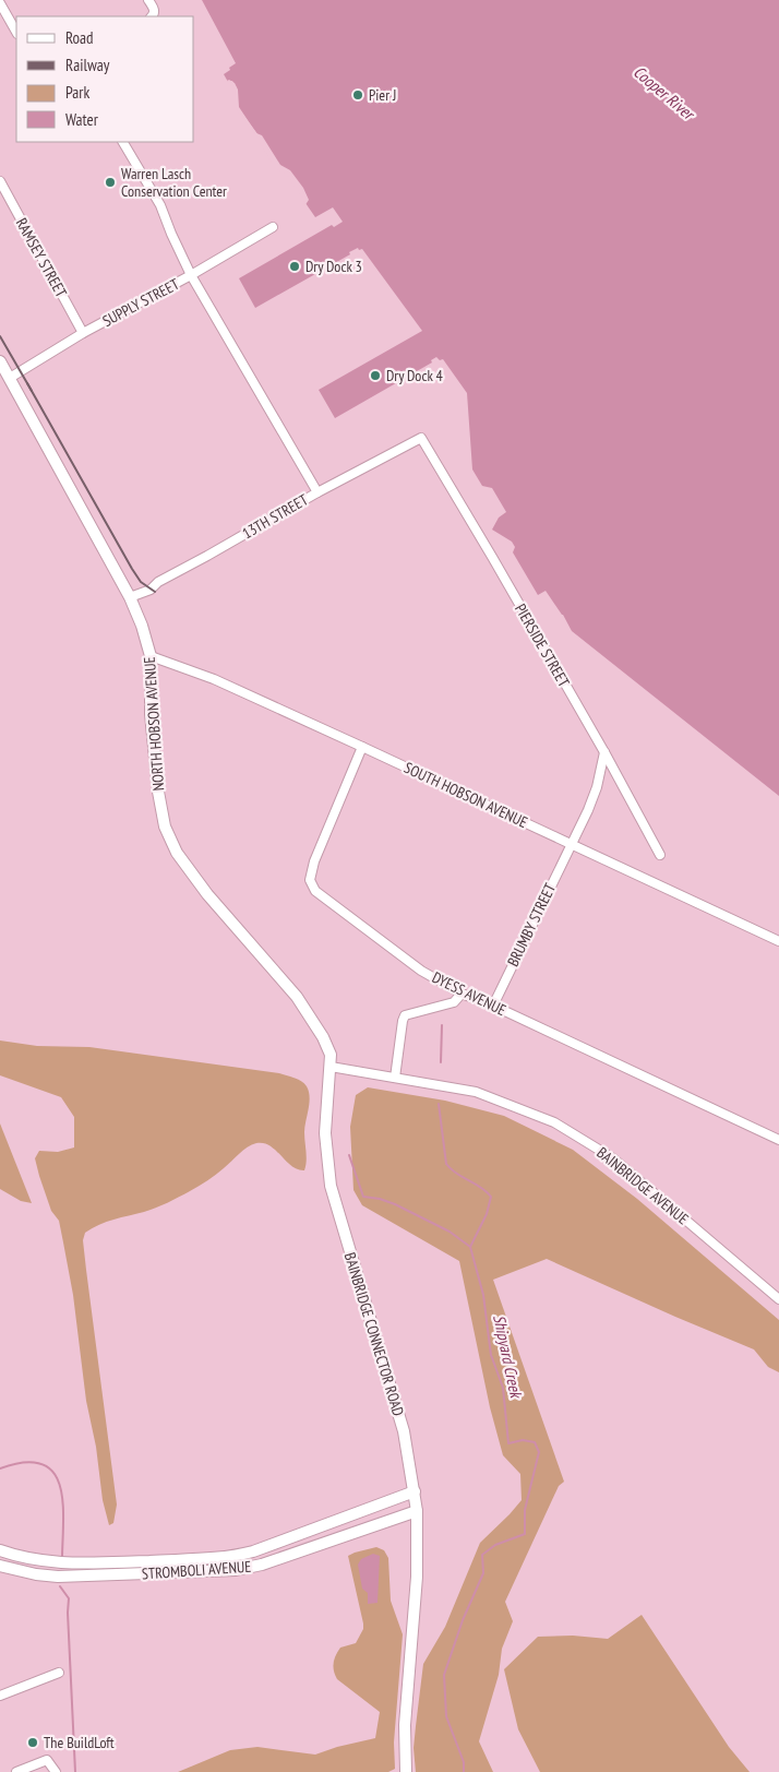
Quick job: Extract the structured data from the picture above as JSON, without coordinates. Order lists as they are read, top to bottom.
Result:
{
  "streets": {
    "street": [
      "RAMSEY STREET",
      "SUPPLY STREET",
      "13TH STREET",
      "PIERSIDE STREET",
      "NORTH HOBSON AVENUE",
      "SOUTH HOBSON AVENUE",
      "BRUMBY STREET",
      "DYESS AVENUE",
      "BAINBRIDGE AVENUE",
      "BAINBRIDGE CONNECTOR ROAD",
      "STROMBOLI AVENUE"
    ]
  },
  "crossings": [
    ["RAMSEY STREET", "SUPPLY STREET"],
    ["SUPPLY STREET", "NORTH HOBSON AVENUE"],
    ["13TH STREET", "PIERSIDE STREET"],
    ["13TH STREET", "NORTH HOBSON AVENUE"],
    ["PIERSIDE STREET", "BRUMBY STREET"],
    ["NORTH HOBSON AVENUE", "SOUTH HOBSON AVENUE"],
    ["NORTH HOBSON AVENUE", "BAINBRIDGE AVENUE"],
    ["NORTH HOBSON AVENUE", "BAINBRIDGE CONNECTOR ROAD"],
    ["SOUTH HOBSON AVENUE", "BRUMBY STREET"],
    ["SOUTH HOBSON AVENUE", "DYESS AVENUE"],
    ["BRUMBY STREET", "DYESS AVENUE"],
    ["BAINBRIDGE AVENUE", "BAINBRIDGE CONNECTOR ROAD"],
    ["BAINBRIDGE CONNECTOR ROAD", "STROMBOLI AVENUE"]
  ],
  "water": ["Cooper River", "Shipyard Creek"],
  "places": [
    "Pier J",
    "Warren Lasch Conservation Center",
    "Dry Dock 3",
    "Dry Dock 4",
    "The BuildLoft"
  ],
  "legend": [
    "Road",
    "Railway",
    "Park",
    "Water"
  ]
}
